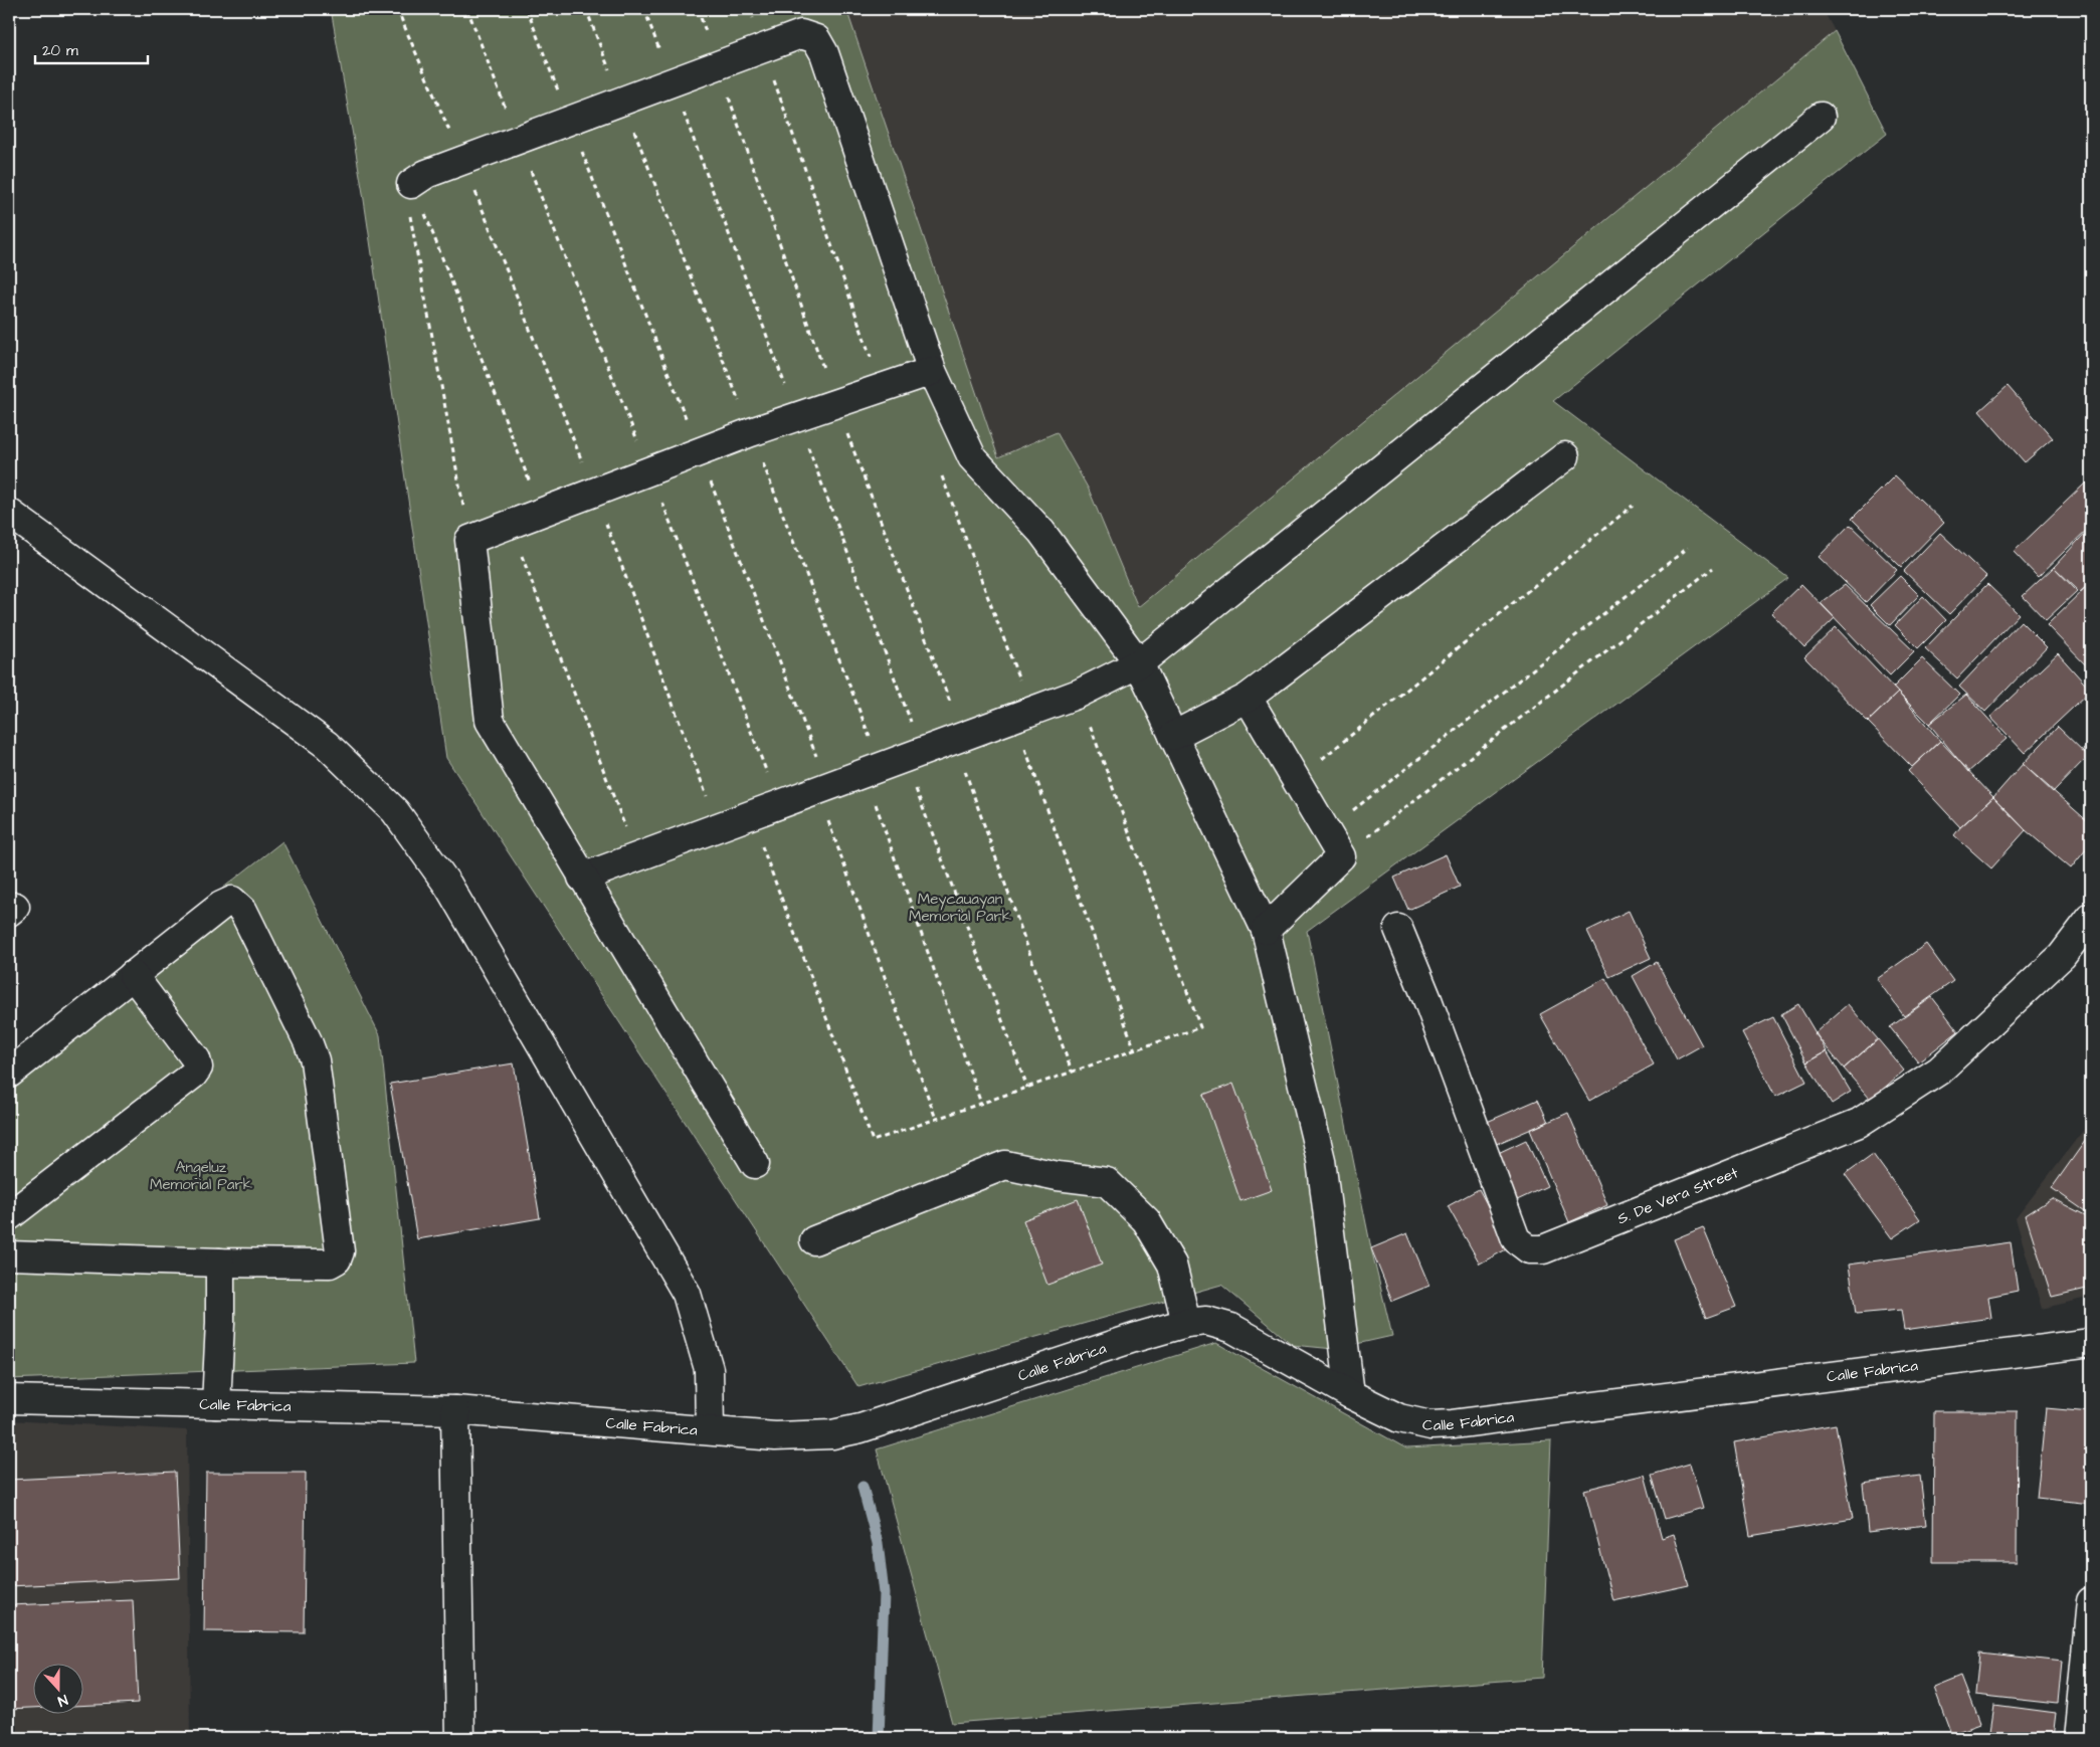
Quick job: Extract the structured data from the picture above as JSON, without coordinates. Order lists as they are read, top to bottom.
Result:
{
  "streets": {
    "street": ["S. De Vera Street", "Calle Fabrica"]
  },
  "parks": ["Meycauayan Memorial Park", "Angeluz Memorial Park"],
  "scale_bar": "20 m",
  "north": "bottom"
}
